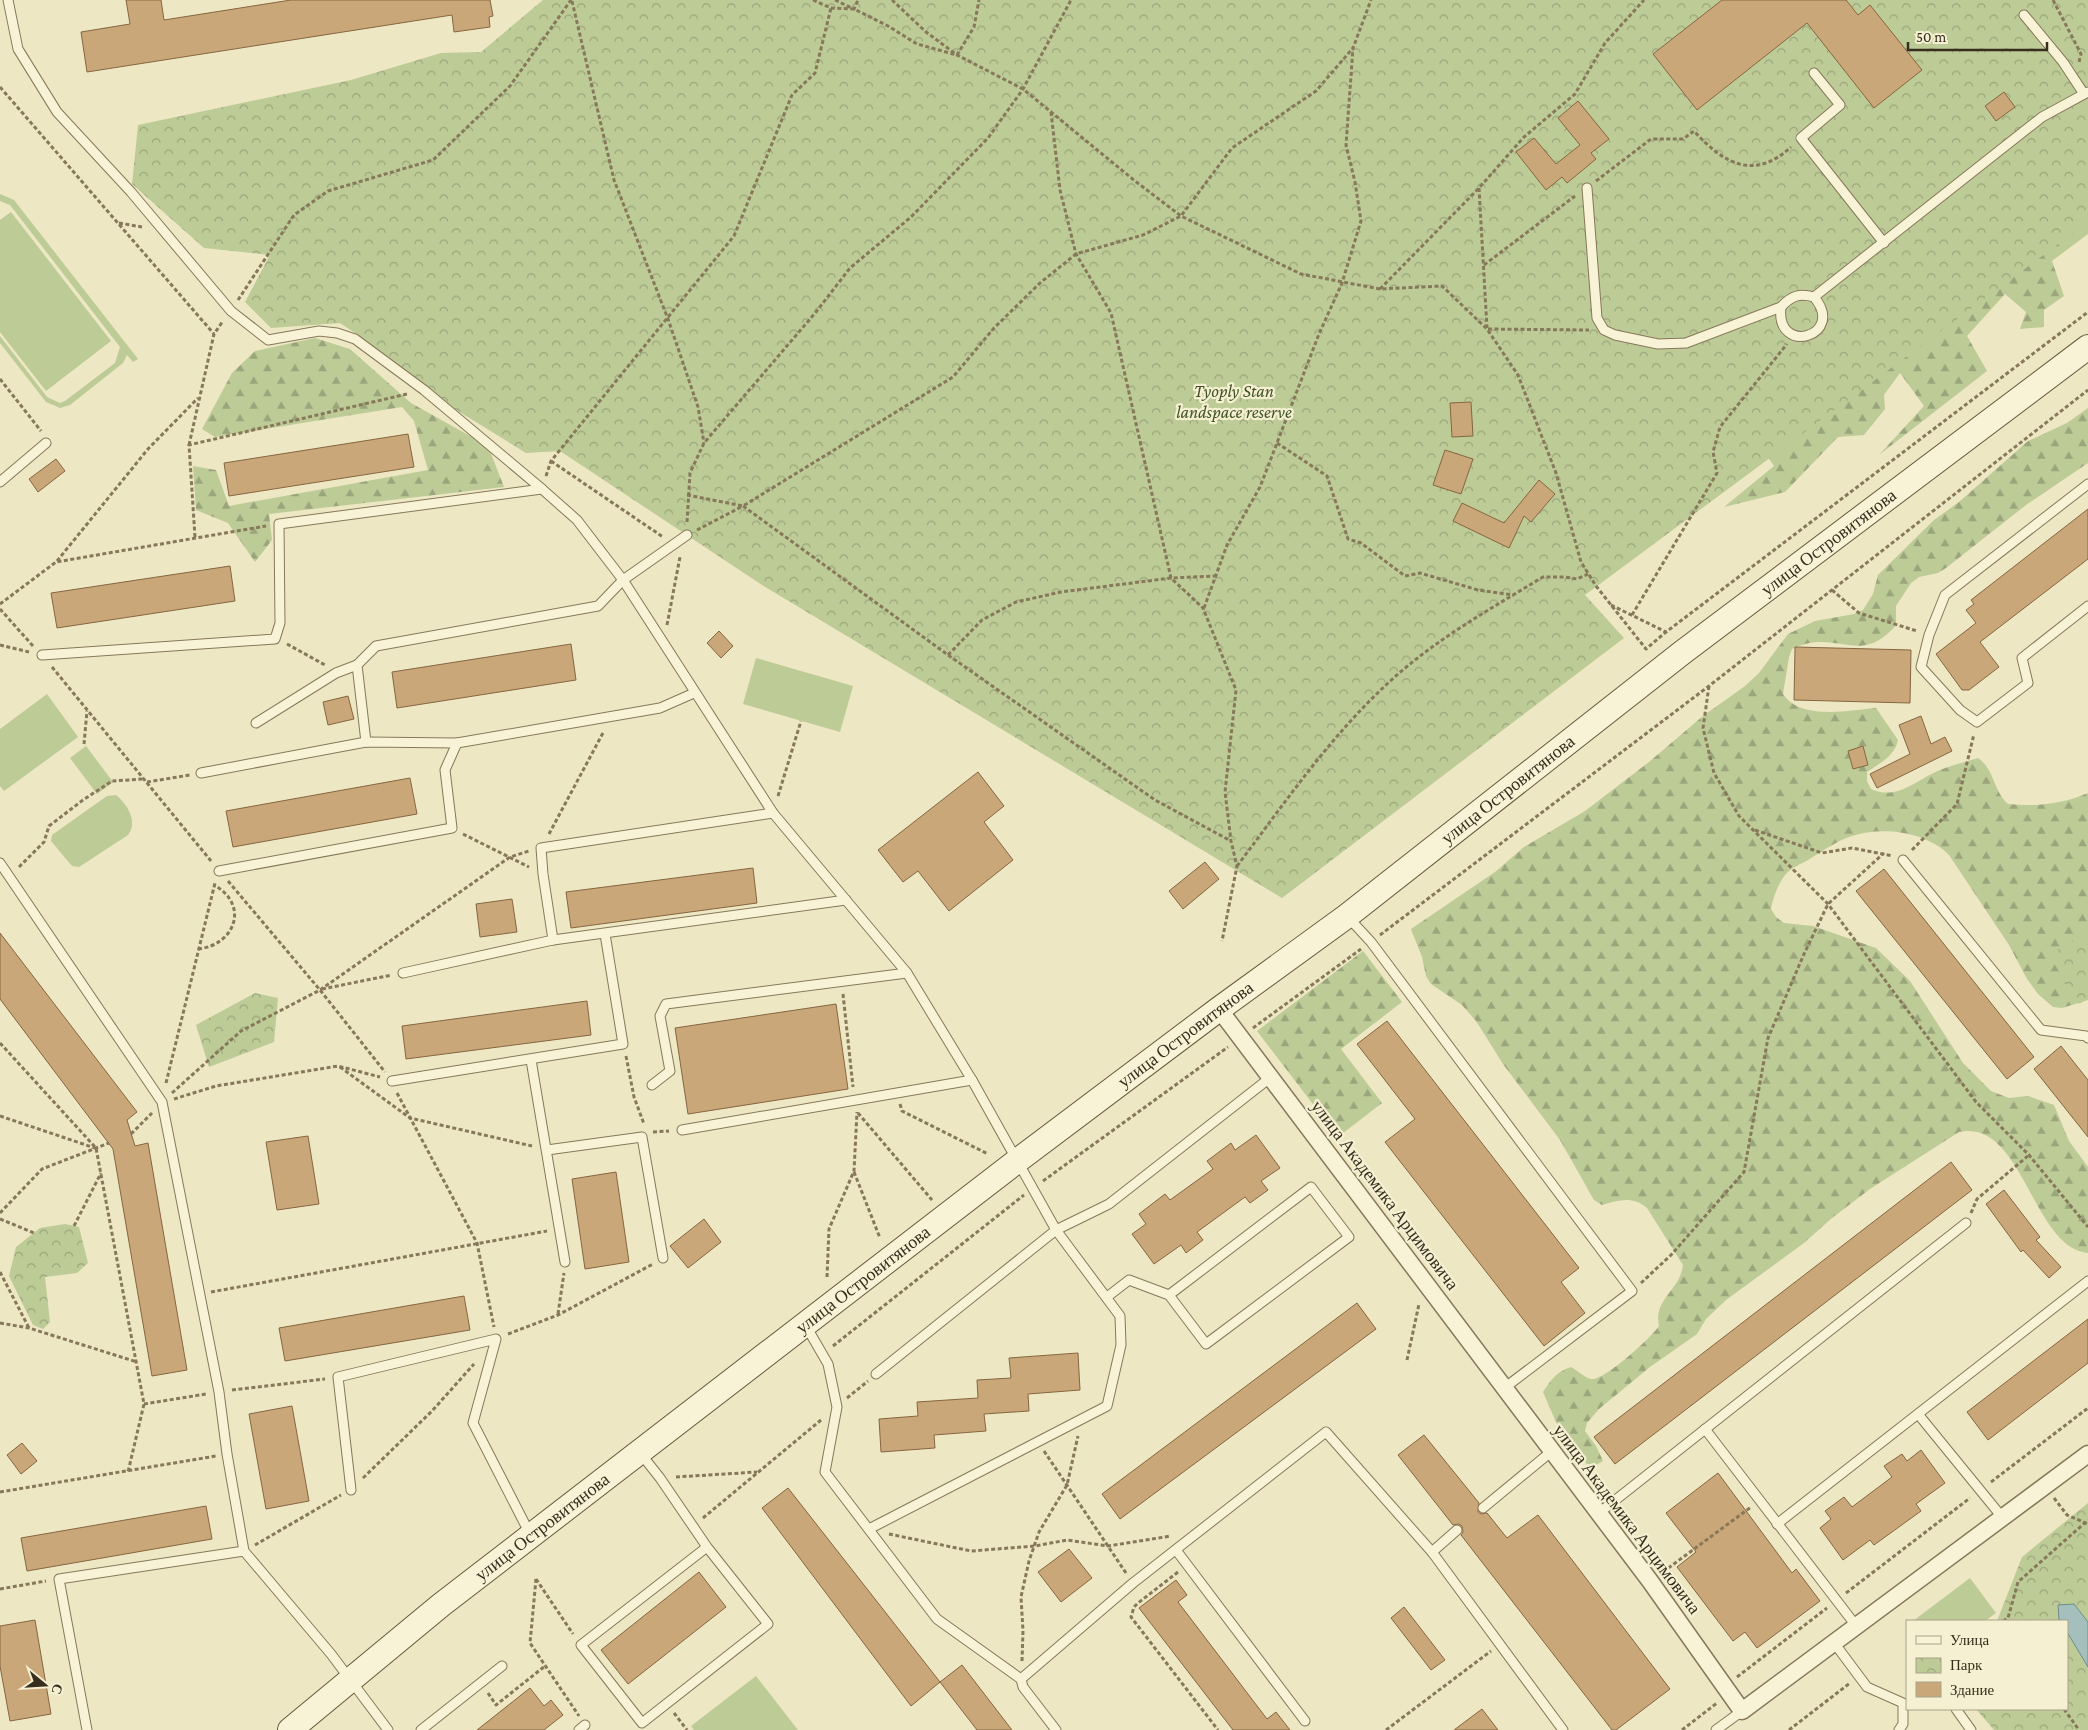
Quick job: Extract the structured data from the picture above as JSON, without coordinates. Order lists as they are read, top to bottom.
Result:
{
  "streets": {
    "main road": ["улица Островитянова"],
    "street": ["улица Академика Арцимовича"]
  },
  "crossings": [
    ["улица Островитянова", "улица Академика Арцимовича"]
  ],
  "parks": ["Tyoply Stan landspace reserve"],
  "legend": ["Улица", "Парк", "Здание"],
  "scale_bar": "50 m",
  "north": "right"
}
